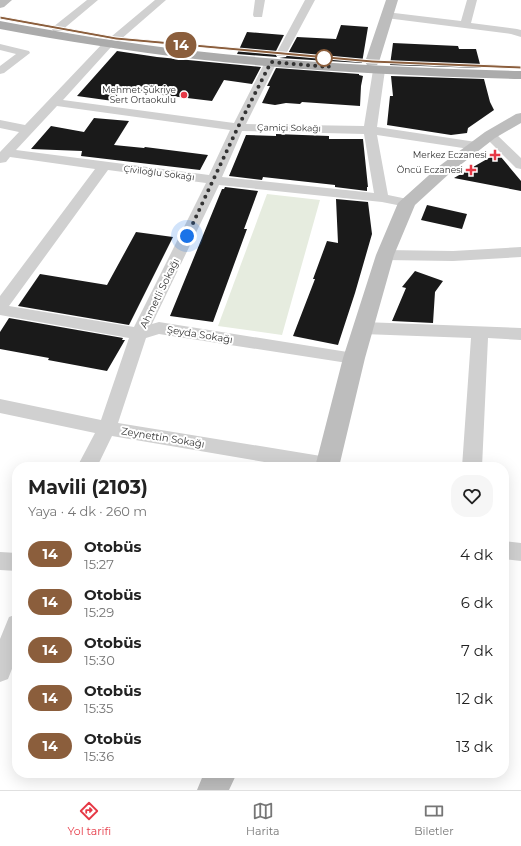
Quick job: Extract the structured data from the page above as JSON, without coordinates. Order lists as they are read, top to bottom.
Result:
{
  "streets": {
    "street": [
      "Çamiçi Sokağı",
      "Çiviloğlu Sokağı",
      "Ahmetli Sokağı",
      "Şeyda Sokağı",
      "Zeynettin Sokağı"
    ]
  },
  "crossings": [
    ["Çamiçi Sokağı", "Ahmetli Sokağı"],
    ["Çiviloğlu Sokağı", "Ahmetli Sokağı"],
    ["Ahmetli Sokağı", "Şeyda Sokağı"],
    ["Ahmetli Sokağı", "Zeynettin Sokağı"]
  ],
  "places": {
    "other": ["Mehmet Şükriye Sert Ortaokulu"],
    "health": ["Merkez Eczanesi", "Öncü Eczanesi"]
  },
  "lines": ["bus line 14"],
  "page": {
    "on_map": "14",
    "heading": ["Mavili (2103)", "Yaya · 4 dk · 260 m"],
    "list": [
      {
        "mark": "14",
        "name": "Otobüs",
        "note": "15:27",
        "value": "4 dk"
      },
      {
        "mark": "14",
        "name": "Otobüs",
        "note": "15:29",
        "value": "6 dk"
      },
      {
        "mark": "14",
        "name": "Otobüs",
        "note": "15:30",
        "value": "7 dk"
      },
      {
        "mark": "14",
        "name": "Otobüs",
        "note": "15:35",
        "value": "12 dk"
      },
      {
        "mark": "14",
        "name": "Otobüs",
        "note": "15:36",
        "value": "13 dk"
      }
    ],
    "tabs": ["Yol tarifi", "Harita", "Biletler"]
  }
}
